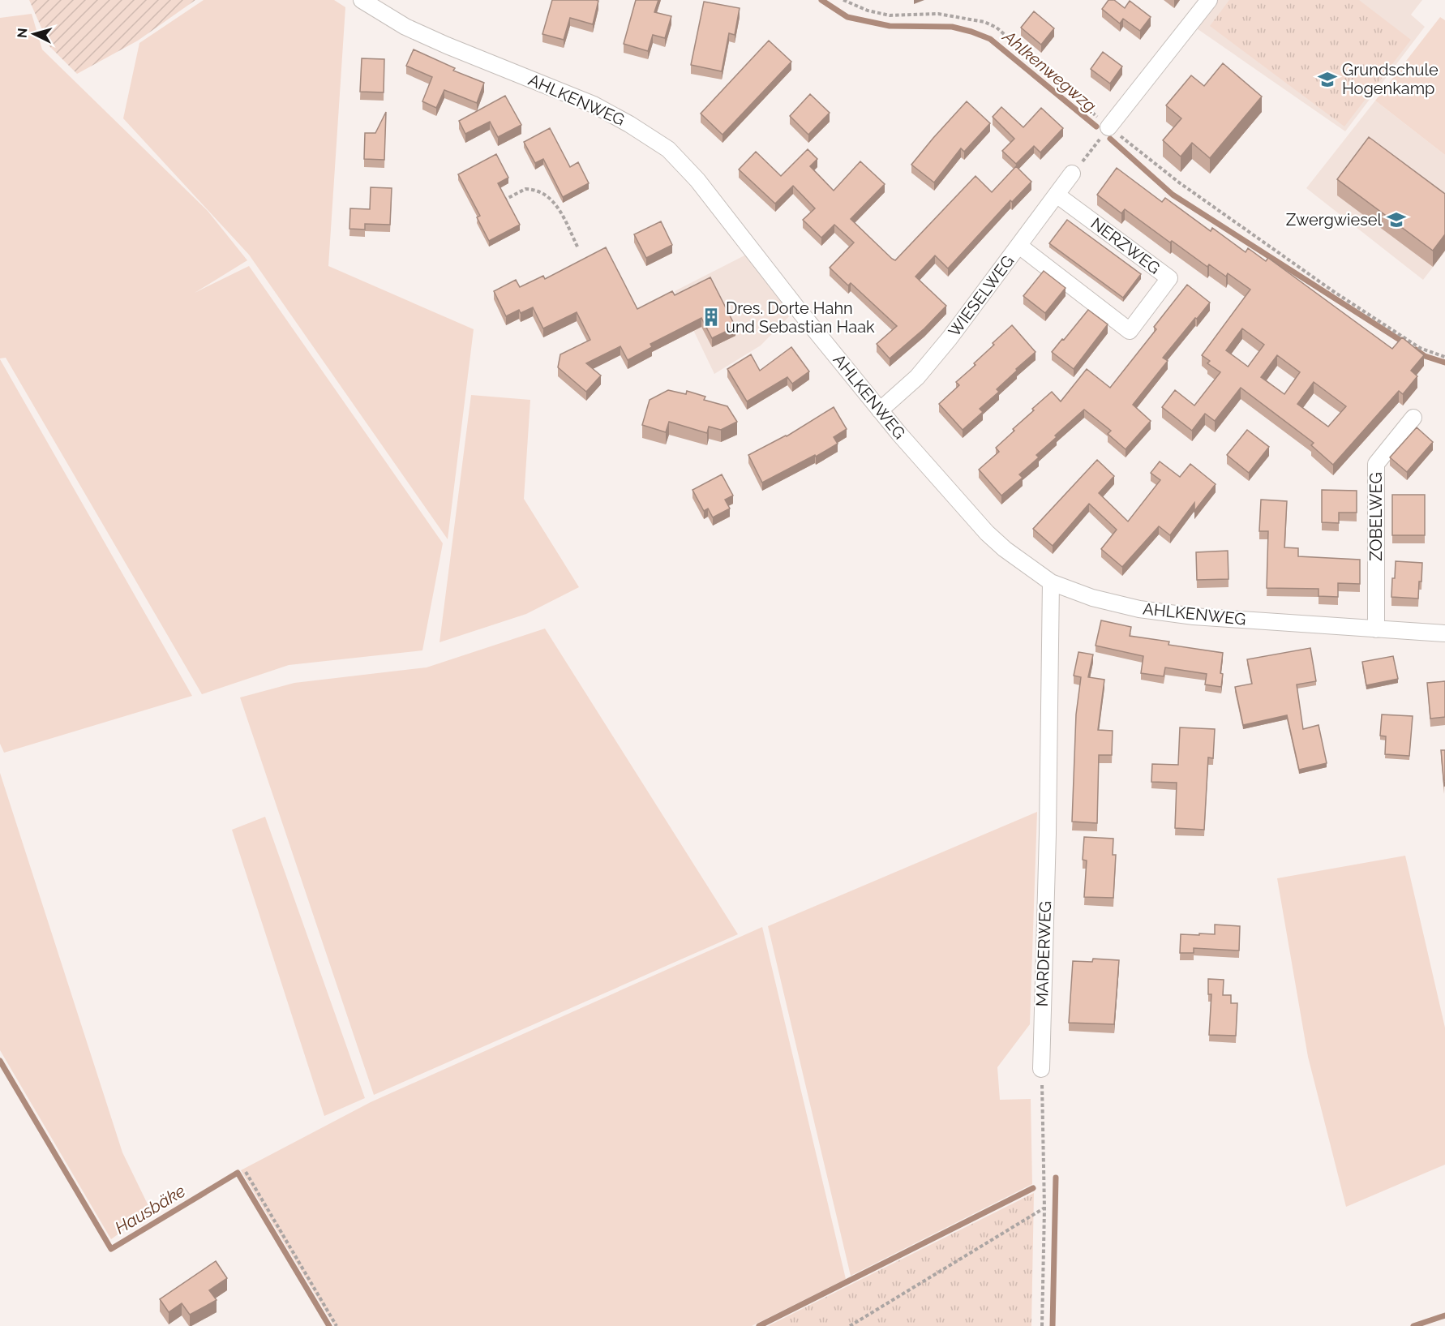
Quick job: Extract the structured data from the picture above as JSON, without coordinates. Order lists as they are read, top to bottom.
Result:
{
  "streets": {
    "street": [
      "AHLKENWEG",
      "NERZWEG",
      "WIESELWEG",
      "ZOBELWEG",
      "MARDERWEG"
    ]
  },
  "crossings": [
    ["AHLKENWEG", "WIESELWEG"],
    ["AHLKENWEG", "ZOBELWEG"],
    ["AHLKENWEG", "MARDERWEG"],
    ["NERZWEG", "WIESELWEG"]
  ],
  "water": ["Ahlkenwegwzg.", "Hausbäke"],
  "places": {
    "school or university": ["Grundschule Hogenkamp", "Zwergwiesel"],
    "building": ["Dres. Dorte Hahn und Sebastian Haak"]
  },
  "north": "left"
}
